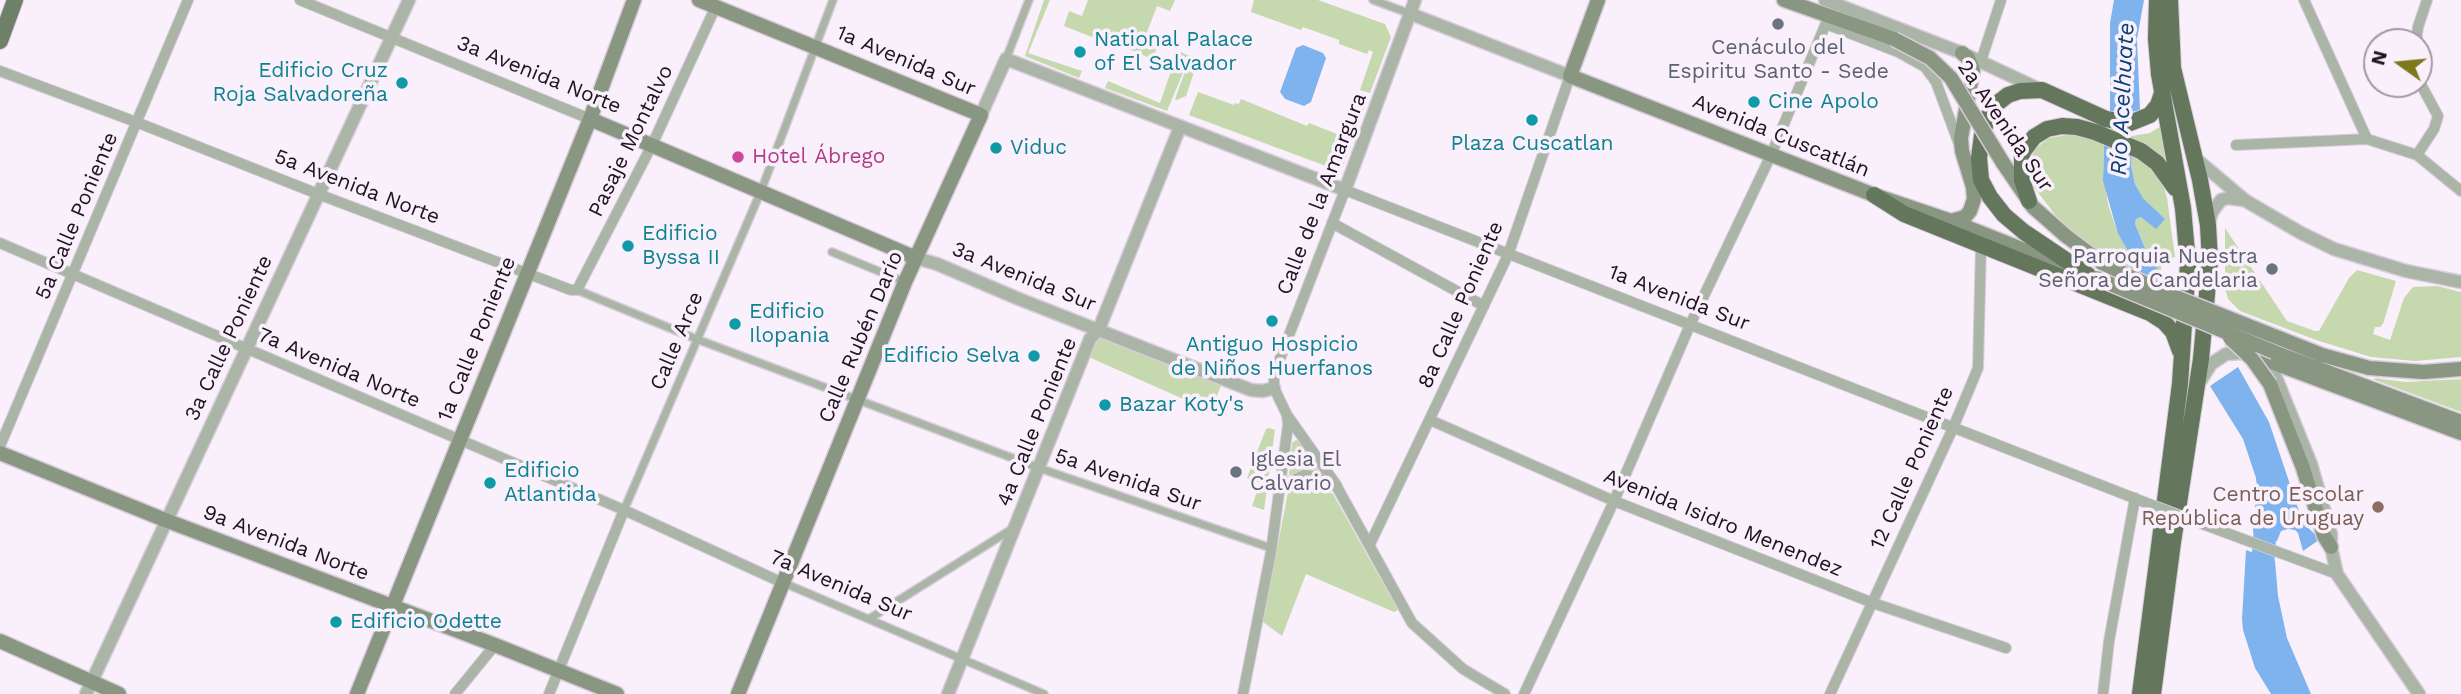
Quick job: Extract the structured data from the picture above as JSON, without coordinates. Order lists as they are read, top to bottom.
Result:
{
  "streets": {
    "main road": [
      "1a Avenida Sur",
      "3a Avenida Norte",
      "2a Avenida Sur",
      "Avenida Cuscatlán",
      "3a Avenida Sur",
      "Calle Rubén Darío",
      "1a Calle Poniente",
      "9a Avenida Norte"
    ],
    "street": [
      "Pasaje Montalvo",
      "5a Avenida Norte",
      "Calle de la Amargura",
      "5a Calle Poniente",
      "8a Calle Poniente",
      "3a Calle Poniente",
      "Calle Arce",
      "7a Avenida Norte",
      "4a Calle Poniente",
      "12 Calle Poniente",
      "5a Avenida Sur",
      "Avenida Isidro Menendez",
      "7a Avenida Sur"
    ]
  },
  "crossings": [
    ["1a Avenida Sur", "Pasaje Montalvo"],
    ["1a Avenida Sur", "Calle de la Amargura"],
    ["1a Avenida Sur", "8a Calle Poniente"],
    ["1a Avenida Sur", "Calle Rubén Darío"],
    ["1a Avenida Sur", "Calle Arce"],
    ["1a Avenida Sur", "4a Calle Poniente"],
    ["1a Avenida Sur", "12 Calle Poniente"],
    ["3a Avenida Norte", "Pasaje Montalvo"],
    ["3a Avenida Norte", "3a Avenida Sur"],
    ["3a Avenida Norte", "3a Calle Poniente"],
    ["3a Avenida Norte", "1a Calle Poniente"],
    ["3a Avenida Norte", "Calle Arce"],
    ["2a Avenida Sur", "Avenida Cuscatlán"],
    ["Avenida Cuscatlán", "Calle de la Amargura"],
    ["Avenida Cuscatlán", "8a Calle Poniente"],
    ["Pasaje Montalvo", "5a Avenida Norte"],
    ["5a Avenida Norte", "5a Calle Poniente"],
    ["5a Avenida Norte", "3a Calle Poniente"],
    ["5a Avenida Norte", "1a Calle Poniente"],
    ["5a Avenida Norte", "Calle Arce"],
    ["5a Avenida Norte", "5a Avenida Sur"],
    ["Calle de la Amargura", "3a Avenida Sur"],
    ["5a Calle Poniente", "7a Avenida Norte"],
    ["3a Avenida Sur", "Calle Rubén Darío"],
    ["3a Avenida Sur", "Calle Arce"],
    ["3a Avenida Sur", "4a Calle Poniente"],
    ["8a Calle Poniente", "Avenida Isidro Menendez"],
    ["Calle Rubén Darío", "5a Avenida Sur"],
    ["Calle Rubén Darío", "7a Avenida Sur"],
    ["3a Calle Poniente", "7a Avenida Norte"],
    ["3a Calle Poniente", "9a Avenida Norte"],
    ["1a Calle Poniente", "7a Avenida Norte"],
    ["1a Calle Poniente", "9a Avenida Norte"],
    ["Calle Arce", "7a Avenida Norte"],
    ["Calle Arce", "5a Avenida Sur"],
    ["Calle Arce", "9a Avenida Norte"],
    ["Calle Arce", "7a Avenida Sur"],
    ["7a Avenida Norte", "7a Avenida Sur"],
    ["4a Calle Poniente", "5a Avenida Sur"],
    ["4a Calle Poniente", "7a Avenida Sur"],
    ["12 Calle Poniente", "Avenida Isidro Menendez"]
  ],
  "water": ["Río Acelhuate"],
  "places": [
    "Cenáculo del Espiritu Santo - Sede",
    "National Palace of El Salvador",
    "Edificio Cruz Roja Salvadoreña",
    "Cine Apolo",
    "Plaza Cuscatlan",
    "Viduc",
    "Hotel Ábrego",
    "Edificio Byssa II",
    "Parroquia Nuestra Señora de Candelaria",
    "Antiguo Hospicio de Niños Huerfanos",
    "Edificio Ilopania",
    "Edificio Selva",
    "Bazar Koty's",
    "Iglesia El Calvario",
    "Edificio Atlantida",
    "Centro Escolar República de Uruguay",
    "Edificio Odette"
  ],
  "north": "left"
}
